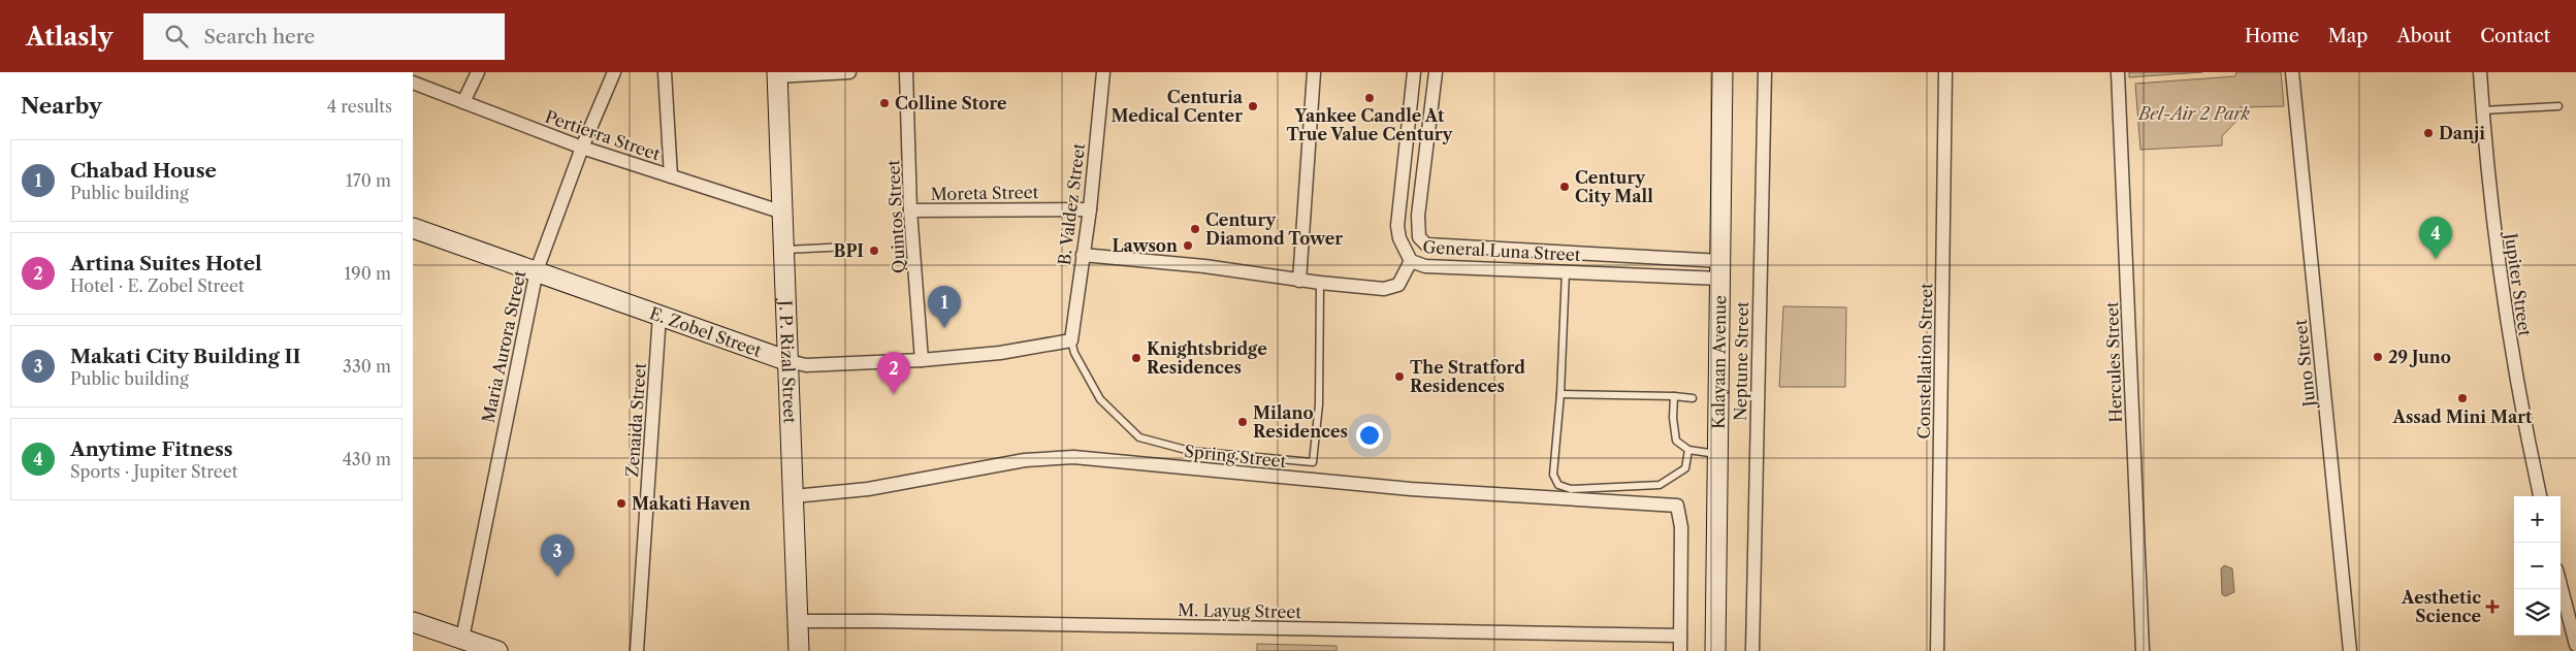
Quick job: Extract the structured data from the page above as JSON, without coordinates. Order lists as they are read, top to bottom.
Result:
{
  "streets": {
    "main road": ["E. Zobel Street", "J. P. Rizal Street", "Kalayaan Avenue"],
    "street": [
      "Pertierra Street",
      "Moreta Street",
      "B. Valdez Street",
      "Quintos Street",
      "General Luna Street",
      "Jupiter Street",
      "Maria Aurora Street",
      "Neptune Street",
      "Constellation Street",
      "Hercules Street",
      "Juno Street",
      "Zenaida Street",
      "Spring Street",
      "M. Layug Street"
    ]
  },
  "crossings": [
    ["Pertierra Street", "Maria Aurora Street"],
    ["Pertierra Street", "J. P. Rizal Street"],
    ["Moreta Street", "B. Valdez Street"],
    ["Moreta Street", "Quintos Street"],
    ["B. Valdez Street", "E. Zobel Street"],
    ["Quintos Street", "E. Zobel Street"],
    ["General Luna Street", "Kalayaan Avenue"],
    ["E. Zobel Street", "Maria Aurora Street"],
    ["E. Zobel Street", "J. P. Rizal Street"],
    ["E. Zobel Street", "Zenaida Street"],
    ["J. P. Rizal Street", "Spring Street"],
    ["J. P. Rizal Street", "M. Layug Street"],
    ["Spring Street", "M. Layug Street"]
  ],
  "parks": ["Bel-Air 2 Park"],
  "places": {
    "other": [
      "Yankee Candle At True Value Century",
      "Colline Store",
      "Centuria Medical Center",
      "Danji",
      "Century City Mall",
      "Century Diamond Tower",
      "Lawson",
      "BPI",
      "29 Juno",
      "Knightsbridge Residences",
      "The Stratford Residences",
      "Assad Mini Mart",
      "Milano Residences",
      "Makati Haven"
    ],
    "health": ["Aesthetic Science"]
  },
  "page": {
    "header": "Atlasly",
    "search": "Search here",
    "nav": [
      "Home",
      "Map",
      "About",
      "Contact"
    ],
    "heading": ["Nearby", "4 results"],
    "list": [
      {
        "mark": "1",
        "name": "Chabad House",
        "note": "Public building",
        "value": "170 m"
      },
      {
        "mark": "2",
        "name": "Artina Suites Hotel",
        "note": "Hotel · E. Zobel Street",
        "value": "190 m"
      },
      {
        "mark": "3",
        "name": "Makati City Building II",
        "note": "Public building",
        "value": "330 m"
      },
      {
        "mark": "4",
        "name": "Anytime Fitness",
        "note": "Sports · Jupiter Street",
        "value": "430 m"
      }
    ],
    "pins": [
      "4",
      "1",
      "2",
      "3"
    ],
    "map_buttons": ["+", "−"]
  }
}
